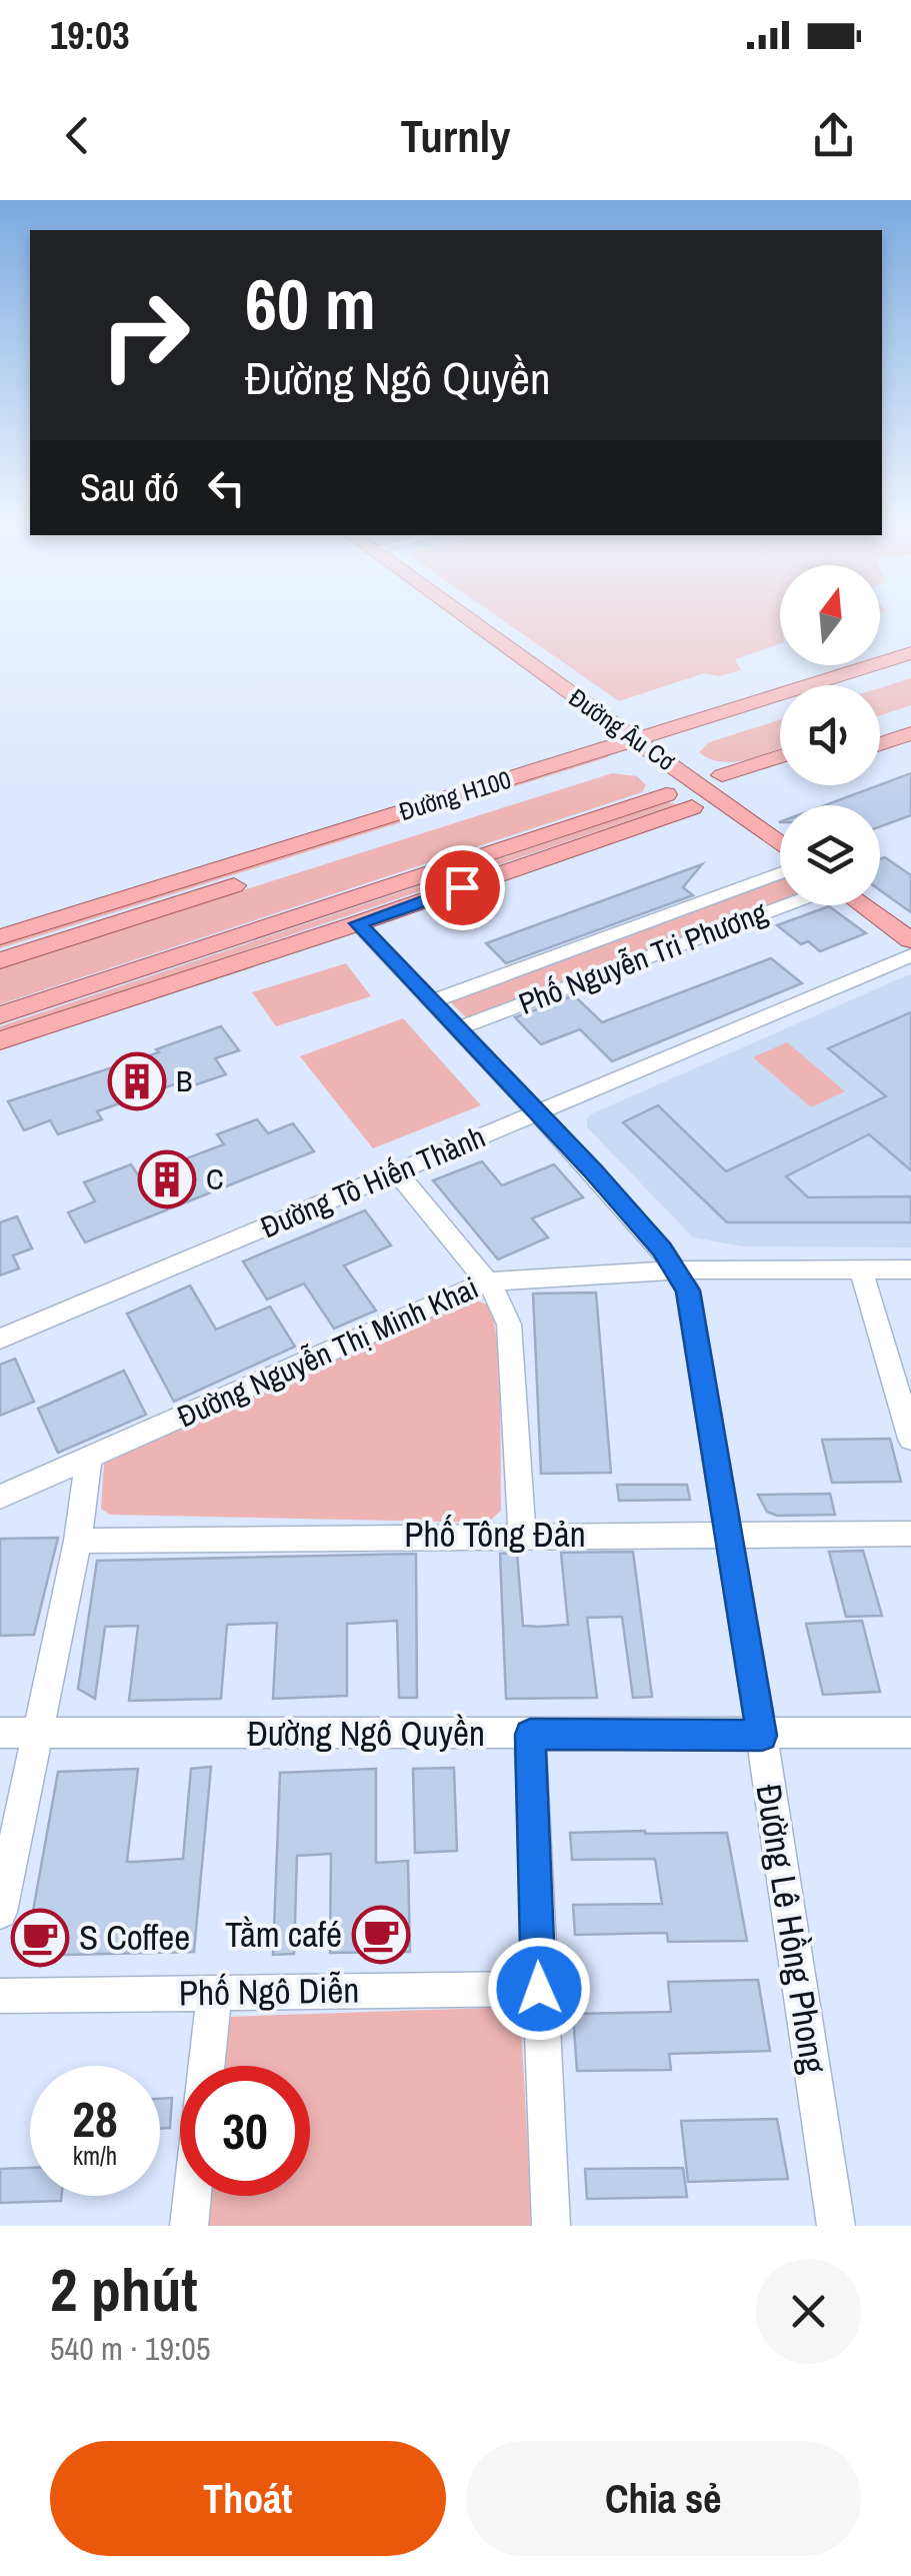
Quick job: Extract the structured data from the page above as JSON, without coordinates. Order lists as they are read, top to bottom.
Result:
{
  "streets": {
    "main road": ["Đường Âu Cơ", "Đường H100"],
    "street": [
      "Phố Nguyễn Tri Phương",
      "Đường Tô Hiến Thành",
      "Đường Nguyễn Thị Minh Khai",
      "Phố Tông Đản",
      "Đường Ngô Quyền",
      "Đường Lê Hồng Phong",
      "Phố Ngô Diễn"
    ]
  },
  "crossings": [
    ["Đường Âu Cơ", "Đường H100"],
    ["Phố Nguyễn Tri Phương", "Đường Lê Hồng Phong"],
    ["Đường Tô Hiến Thành", "Đường Lê Hồng Phong"],
    ["Đường Nguyễn Thị Minh Khai", "Đường Lê Hồng Phong"],
    ["Phố Tông Đản", "Đường Lê Hồng Phong"],
    ["Đường Ngô Quyền", "Đường Lê Hồng Phong"]
  ],
  "places": {
    "building": ["B", "C"],
    "cafe": ["Tằm café", "S Coffee"]
  },
  "north": "top",
  "page": {
    "status": "19:03",
    "header": "Turnly",
    "turn": ["60 m", "Đường Ngô Quyền"],
    "then": "Sau đó",
    "speed": "28 km/h",
    "limit": "30",
    "heading": ["2 phút", "540 m · 19:05"],
    "buttons": ["Thoát", "Chia sẻ"]
  }
}
